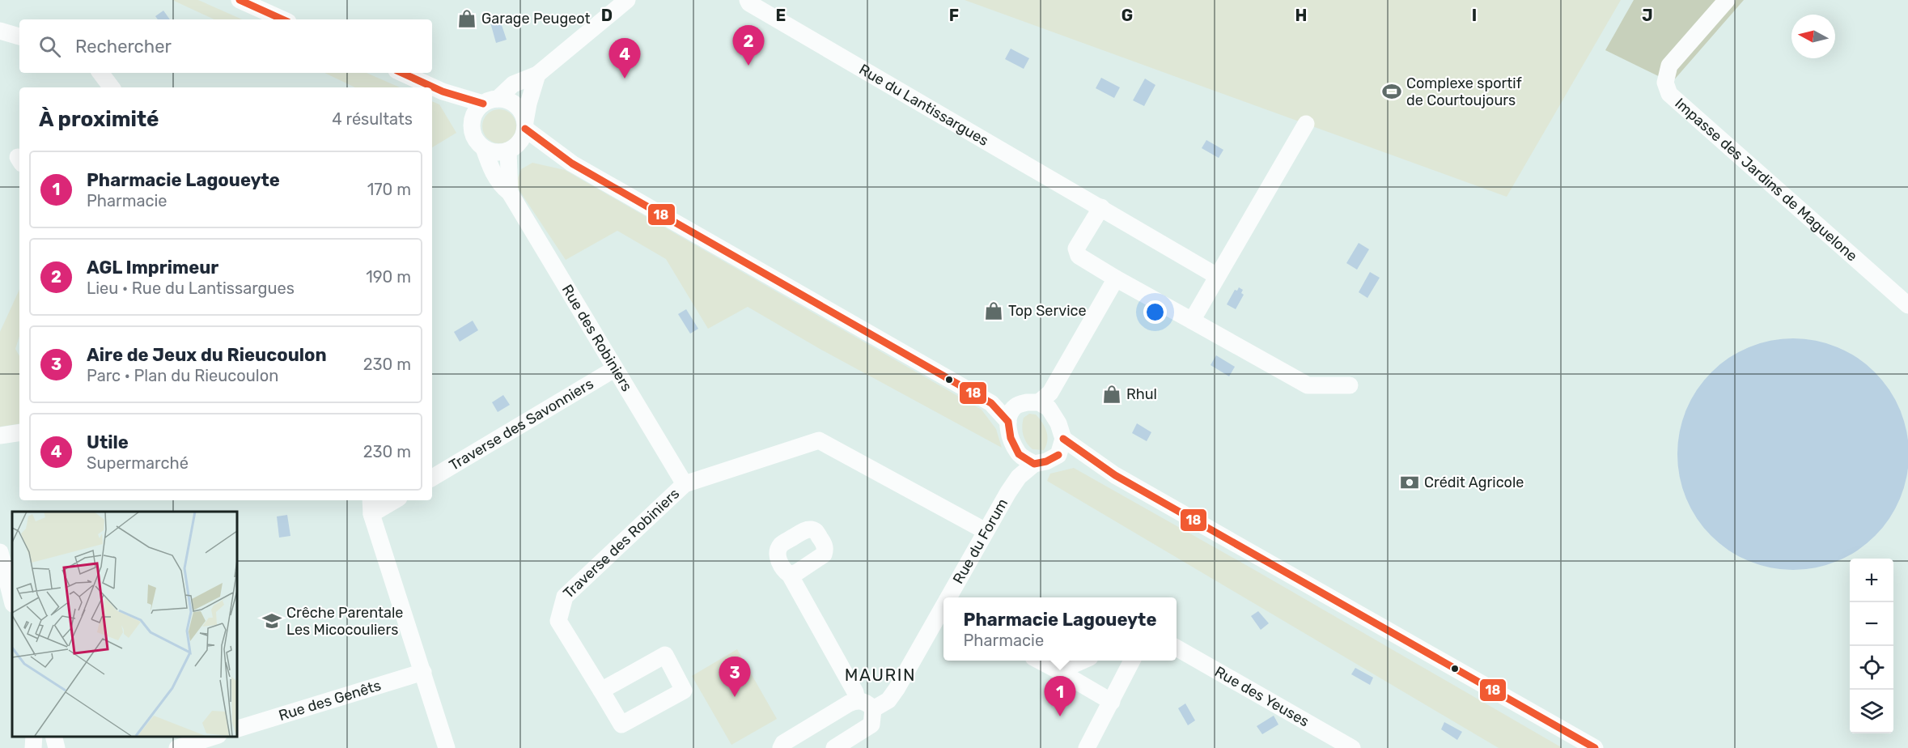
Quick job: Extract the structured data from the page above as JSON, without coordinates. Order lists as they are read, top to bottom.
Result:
{
  "streets": {
    "street": [
      "Rue du Lantissargues",
      "Impasse des Jardins de Maguelone",
      "Rue des Robiniers",
      "Traverse des Savonniers",
      "Rue du Forum",
      "Traverse des Robiniers",
      "Rue des Yeuses",
      "Rue des Genêts"
    ]
  },
  "crossings": [
    ["Rue des Robiniers", "Traverse des Savonniers"],
    ["Rue des Robiniers", "Traverse des Robiniers"],
    ["Rue du Forum", "Traverse des Robiniers"]
  ],
  "districts": ["MAURIN"],
  "places": {
    "shop": ["Garage Peugeot", "Top Service", "Rhul"],
    "sports": ["Complexe sportif de Courtoujours"],
    "bank": ["Crédit Agricole"],
    "school or university": ["Crêche Parentale Les Micocouliers"]
  },
  "lines": ["transit line 18"],
  "north": "left",
  "page": {
    "search": "Rechercher",
    "pins": [
      "2",
      "4",
      "3",
      "1"
    ],
    "heading": ["À proximité", "4 résultats"],
    "list": [
      {
        "mark": "1",
        "name": "Pharmacie Lagoueyte",
        "note": "Pharmacie",
        "value": "170 m"
      },
      {
        "mark": "2",
        "name": "AGL Imprimeur",
        "note": "Lieu · Rue du Lantissargues",
        "value": "190 m"
      },
      {
        "mark": "3",
        "name": "Aire de Jeux du Rieucoulon",
        "note": "Parc · Plan du Rieucoulon",
        "value": "230 m"
      },
      {
        "mark": "4",
        "name": "Utile",
        "note": "Supermarché",
        "value": "230 m"
      }
    ],
    "map_buttons": ["+", "−"],
    "popup": ["Pharmacie Lagoueyte", "Pharmacie"]
  },
  "grid": {
    "columns": [
      "D",
      "E",
      "F",
      "G",
      "H",
      "I",
      "J"
    ]
  }
}
